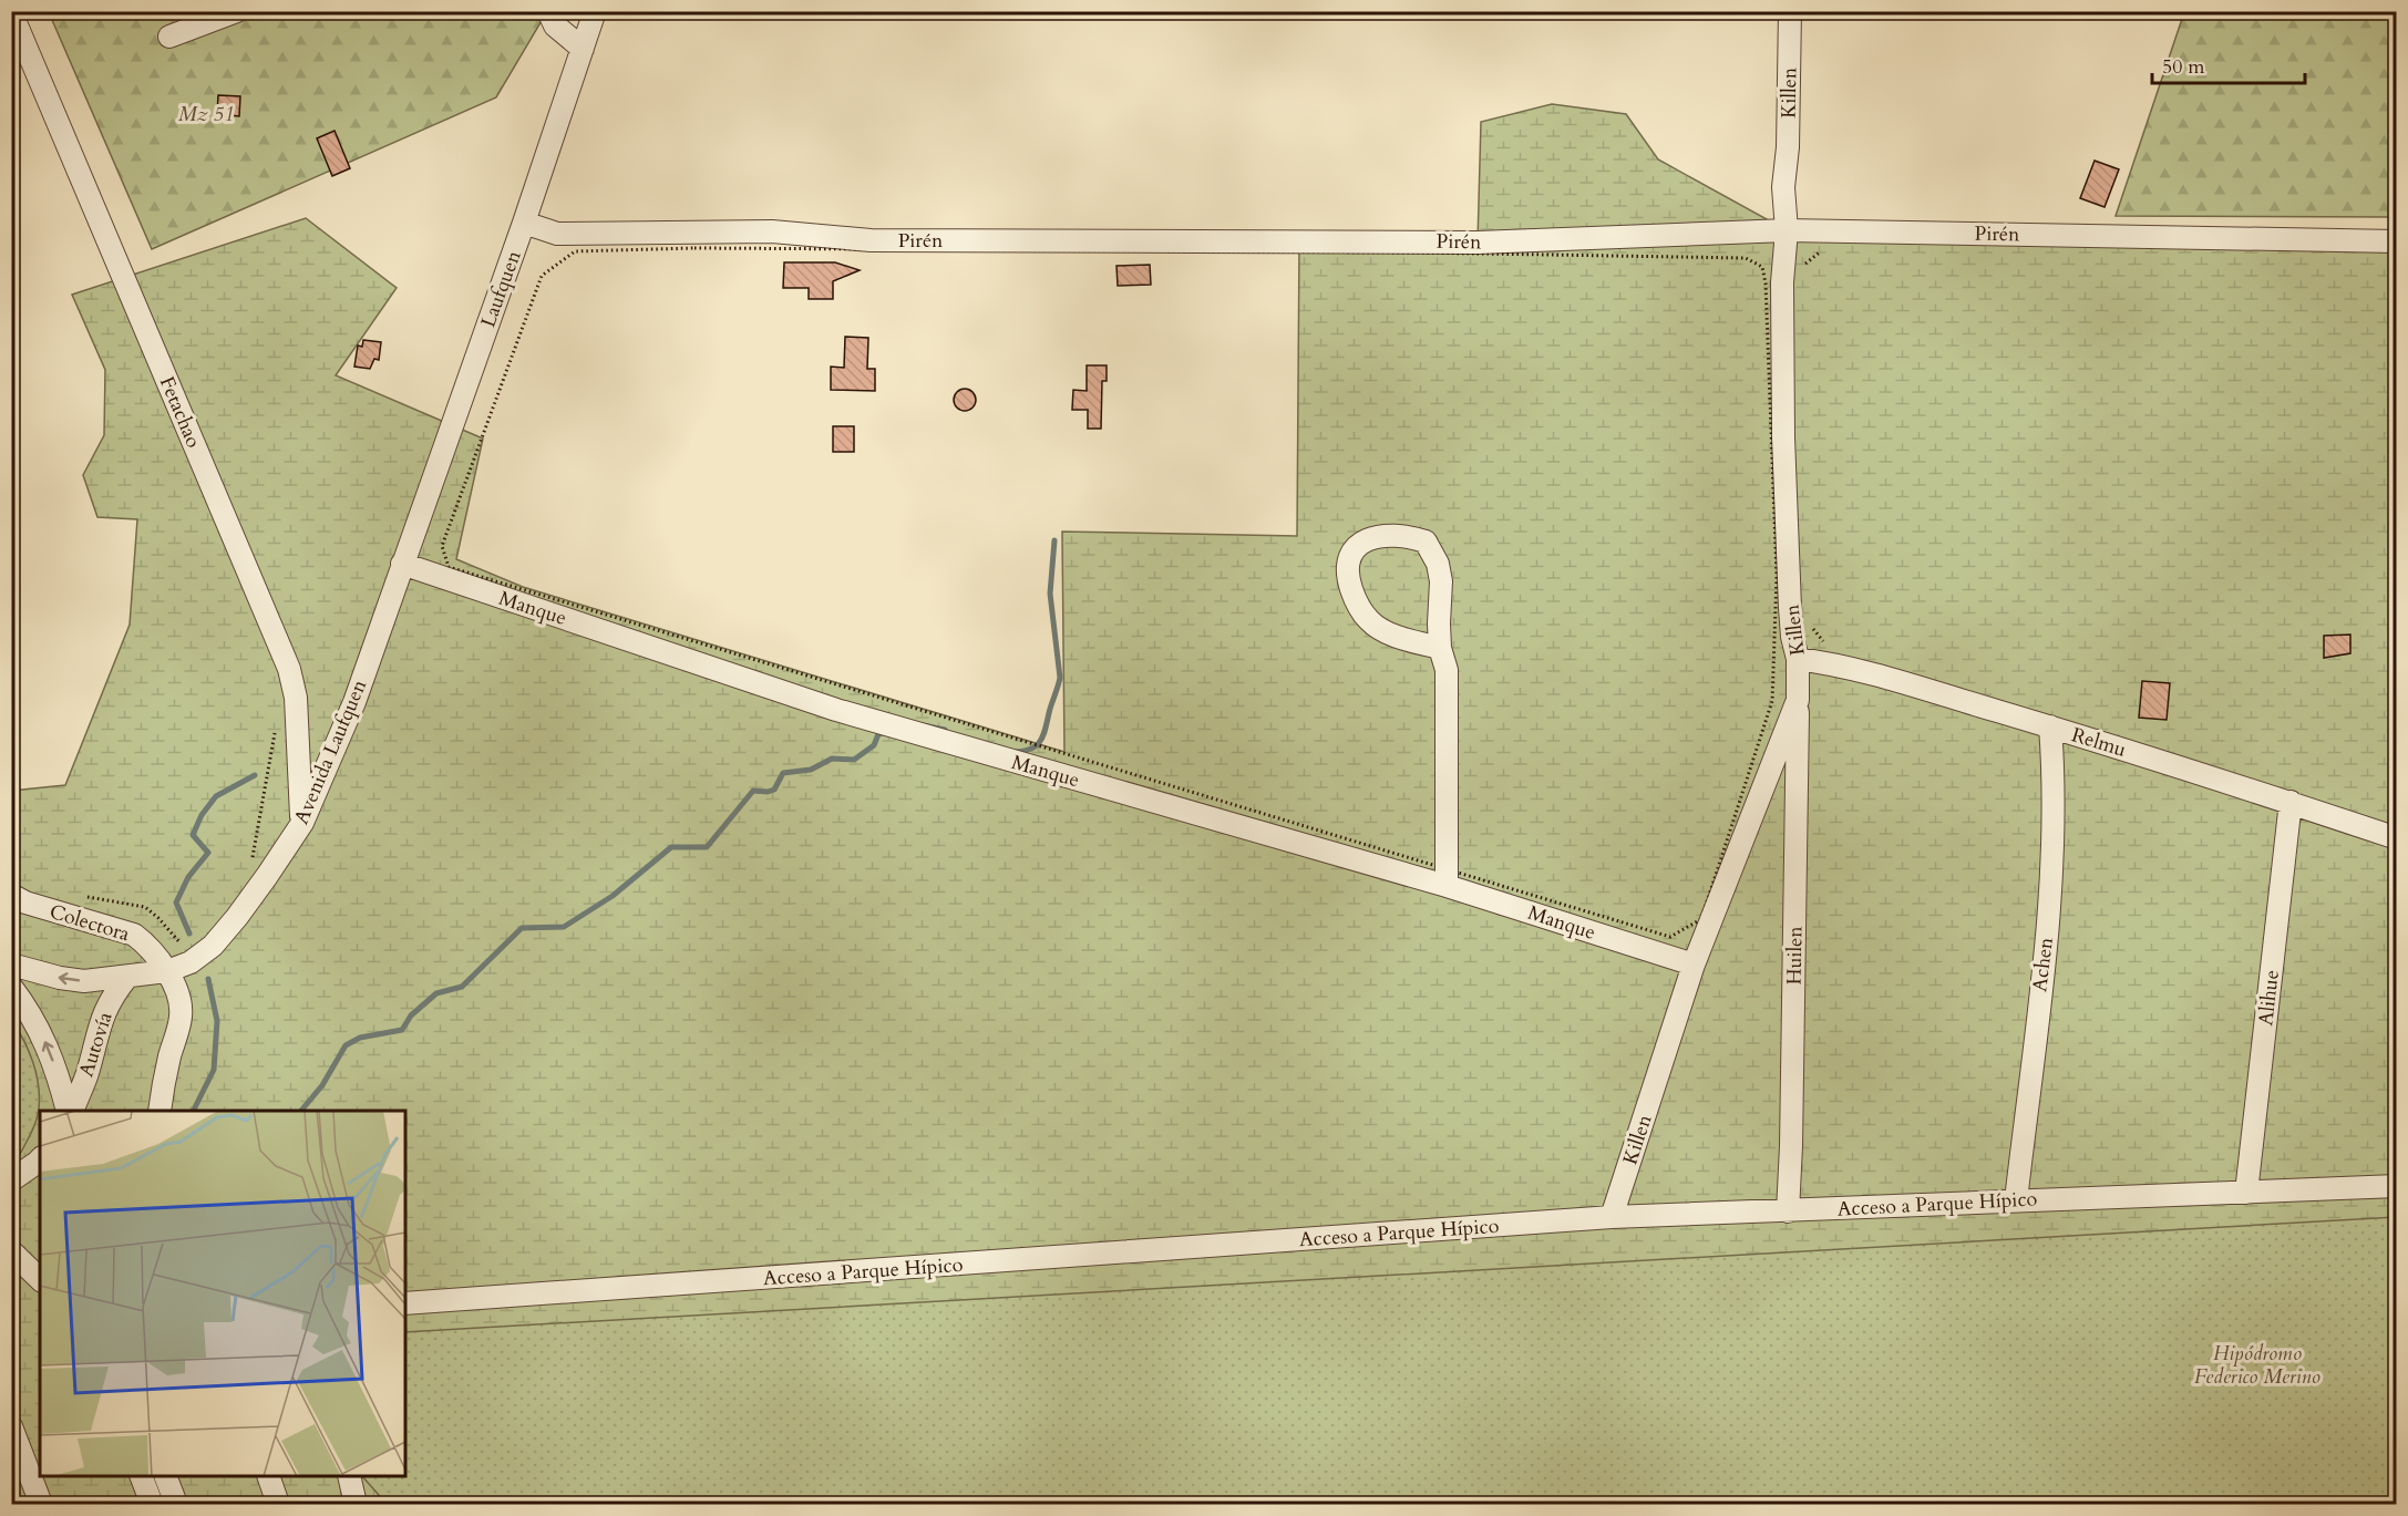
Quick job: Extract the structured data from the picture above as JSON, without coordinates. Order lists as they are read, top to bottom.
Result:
{
  "streets": {
    "street": [
      "Killen",
      "Pirén",
      "Laufquen",
      "Fetachao",
      "Manque",
      "Relmu",
      "Avenida Laufquen",
      "Colectora",
      "Huilen",
      "Achen",
      "Alihue",
      "Autovía",
      "Acceso a Parque Hípico"
    ]
  },
  "crossings": [
    ["Killen", "Pirén"],
    ["Killen", "Manque"],
    ["Killen", "Relmu"],
    ["Killen", "Huilen"],
    ["Killen", "Acceso a Parque Hípico"],
    ["Pirén", "Laufquen"],
    ["Laufquen", "Manque"],
    ["Laufquen", "Avenida Laufquen"],
    ["Fetachao", "Avenida Laufquen"],
    ["Manque", "Avenida Laufquen"],
    ["Relmu", "Achen"],
    ["Relmu", "Alihue"],
    ["Avenida Laufquen", "Colectora"],
    ["Avenida Laufquen", "Autovía"],
    ["Huilen", "Acceso a Parque Hípico"],
    ["Achen", "Acceso a Parque Hípico"],
    ["Alihue", "Acceso a Parque Hípico"]
  ],
  "one_way": ["Autovía"],
  "parks": ["Mz 51", "Hipódromo Federico Merino"],
  "scale_bar": "50 m"
}
